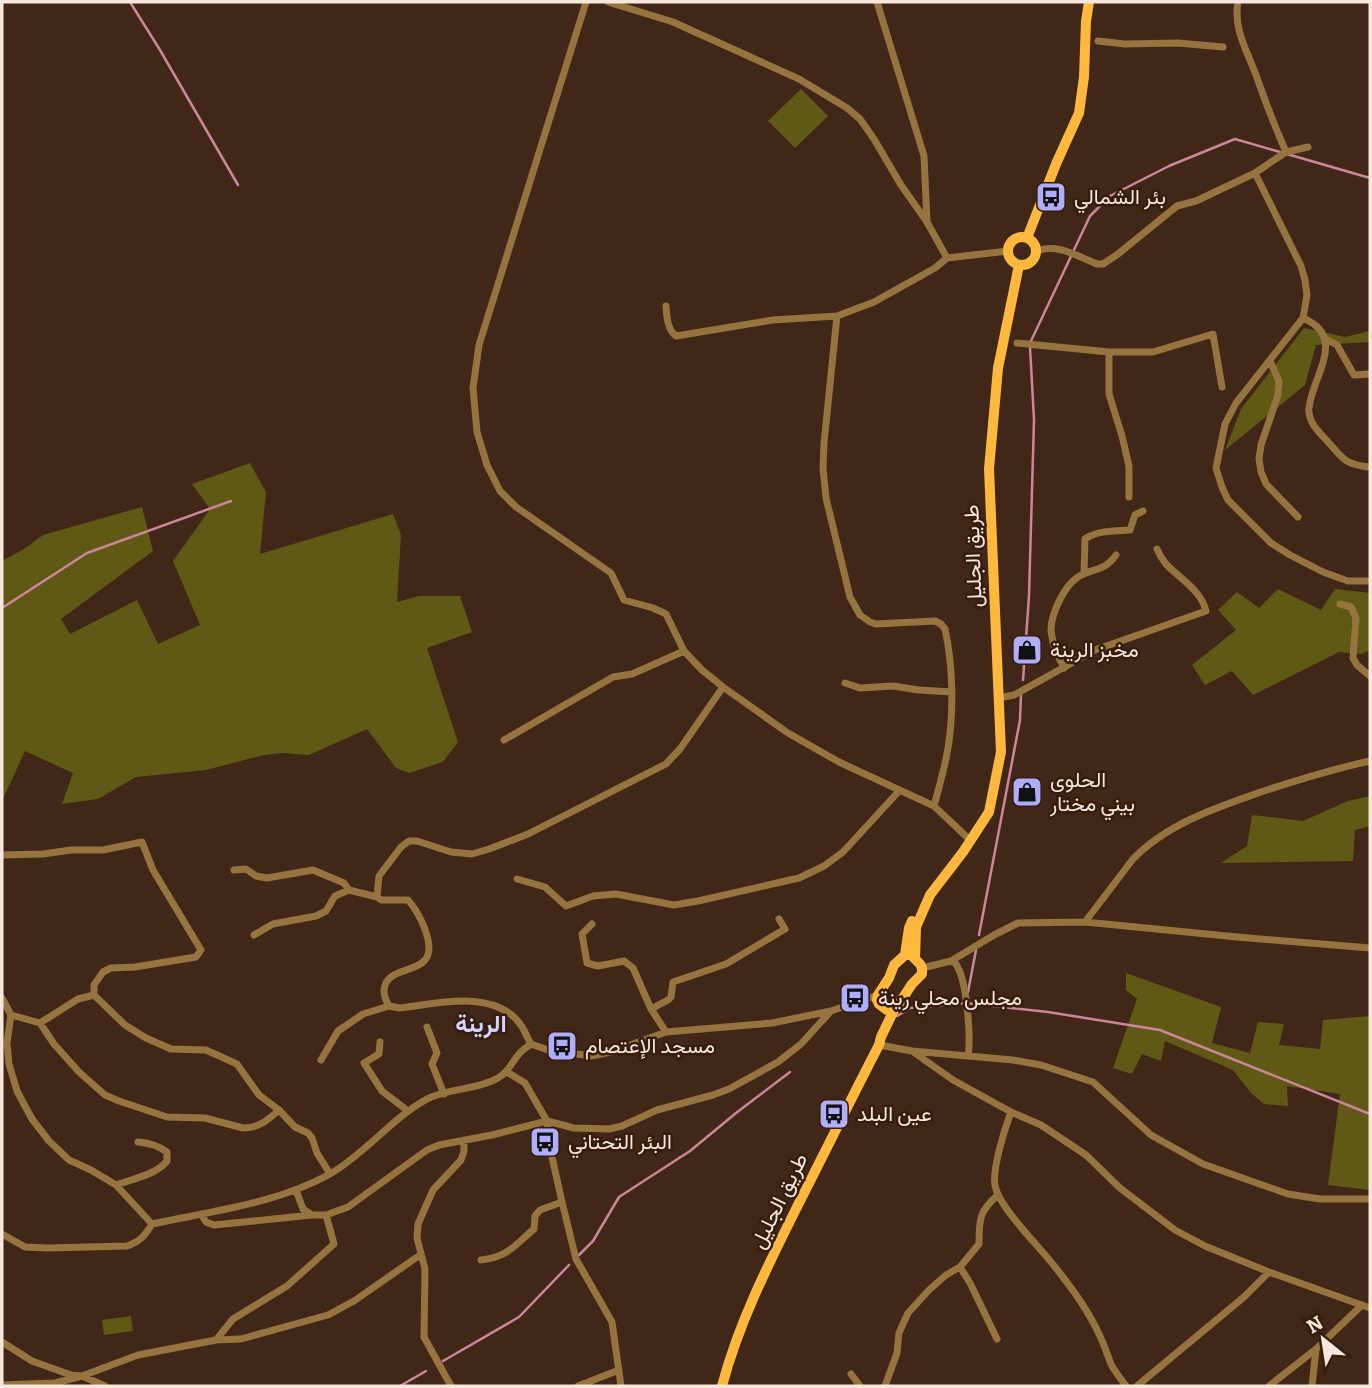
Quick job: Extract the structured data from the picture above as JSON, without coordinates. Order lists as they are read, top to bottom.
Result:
{
  "streets": {
    "main road": ["طريق الجليل"]
  },
  "districts": ["الرينة"],
  "places": {
    "bus stop": [
      "بئر الشمالي",
      "مجلس محلي رينة",
      "مسجد الإعتصام",
      "عين البلد",
      "البئر التحتاني"
    ],
    "shop": ["مخبز الرينة", "الحلوى بيني مختار"]
  },
  "north": "top left"
}
